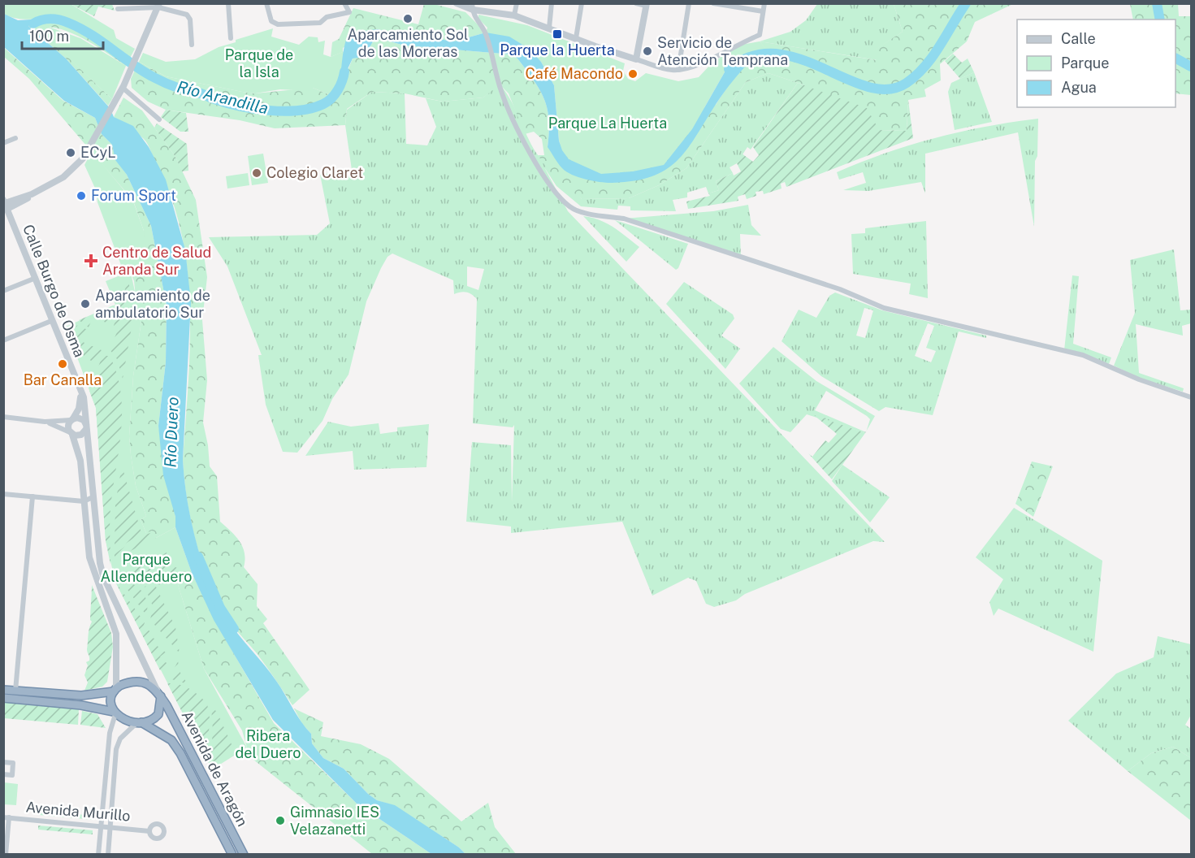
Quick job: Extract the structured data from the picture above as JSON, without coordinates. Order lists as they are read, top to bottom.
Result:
{
  "streets": {
    "highway": ["Avenida de Aragón"],
    "street": ["Calle Burgo de Osma", "Avenida Murillo"]
  },
  "crossings": [
    ["Calle Burgo de Osma", "Avenida de Aragón"]
  ],
  "water": ["Río Arandilla", "Río Duero"],
  "parks": [
    "Parque de la Isla",
    "Parque La Huerta",
    "Parque Allendeduero",
    "Ribera del Duero"
  ],
  "places": {
    "other": [
      "Aparcamiento Sol de las Moreras",
      "Servicio de Atención Temprana",
      "Café Macondo",
      "ECyL",
      "Colegio Claret",
      "Forum Sport",
      "Aparcamiento de ambulatorio Sur",
      "Bar Canalla",
      "Gimnasio IES Velazanetti"
    ],
    "transit": ["Parque la Huerta"],
    "health": ["Centro de Salud Aranda Sur"]
  },
  "legend": ["Calle", "Parque", "Agua"],
  "scale_bar": "100 m"
}
